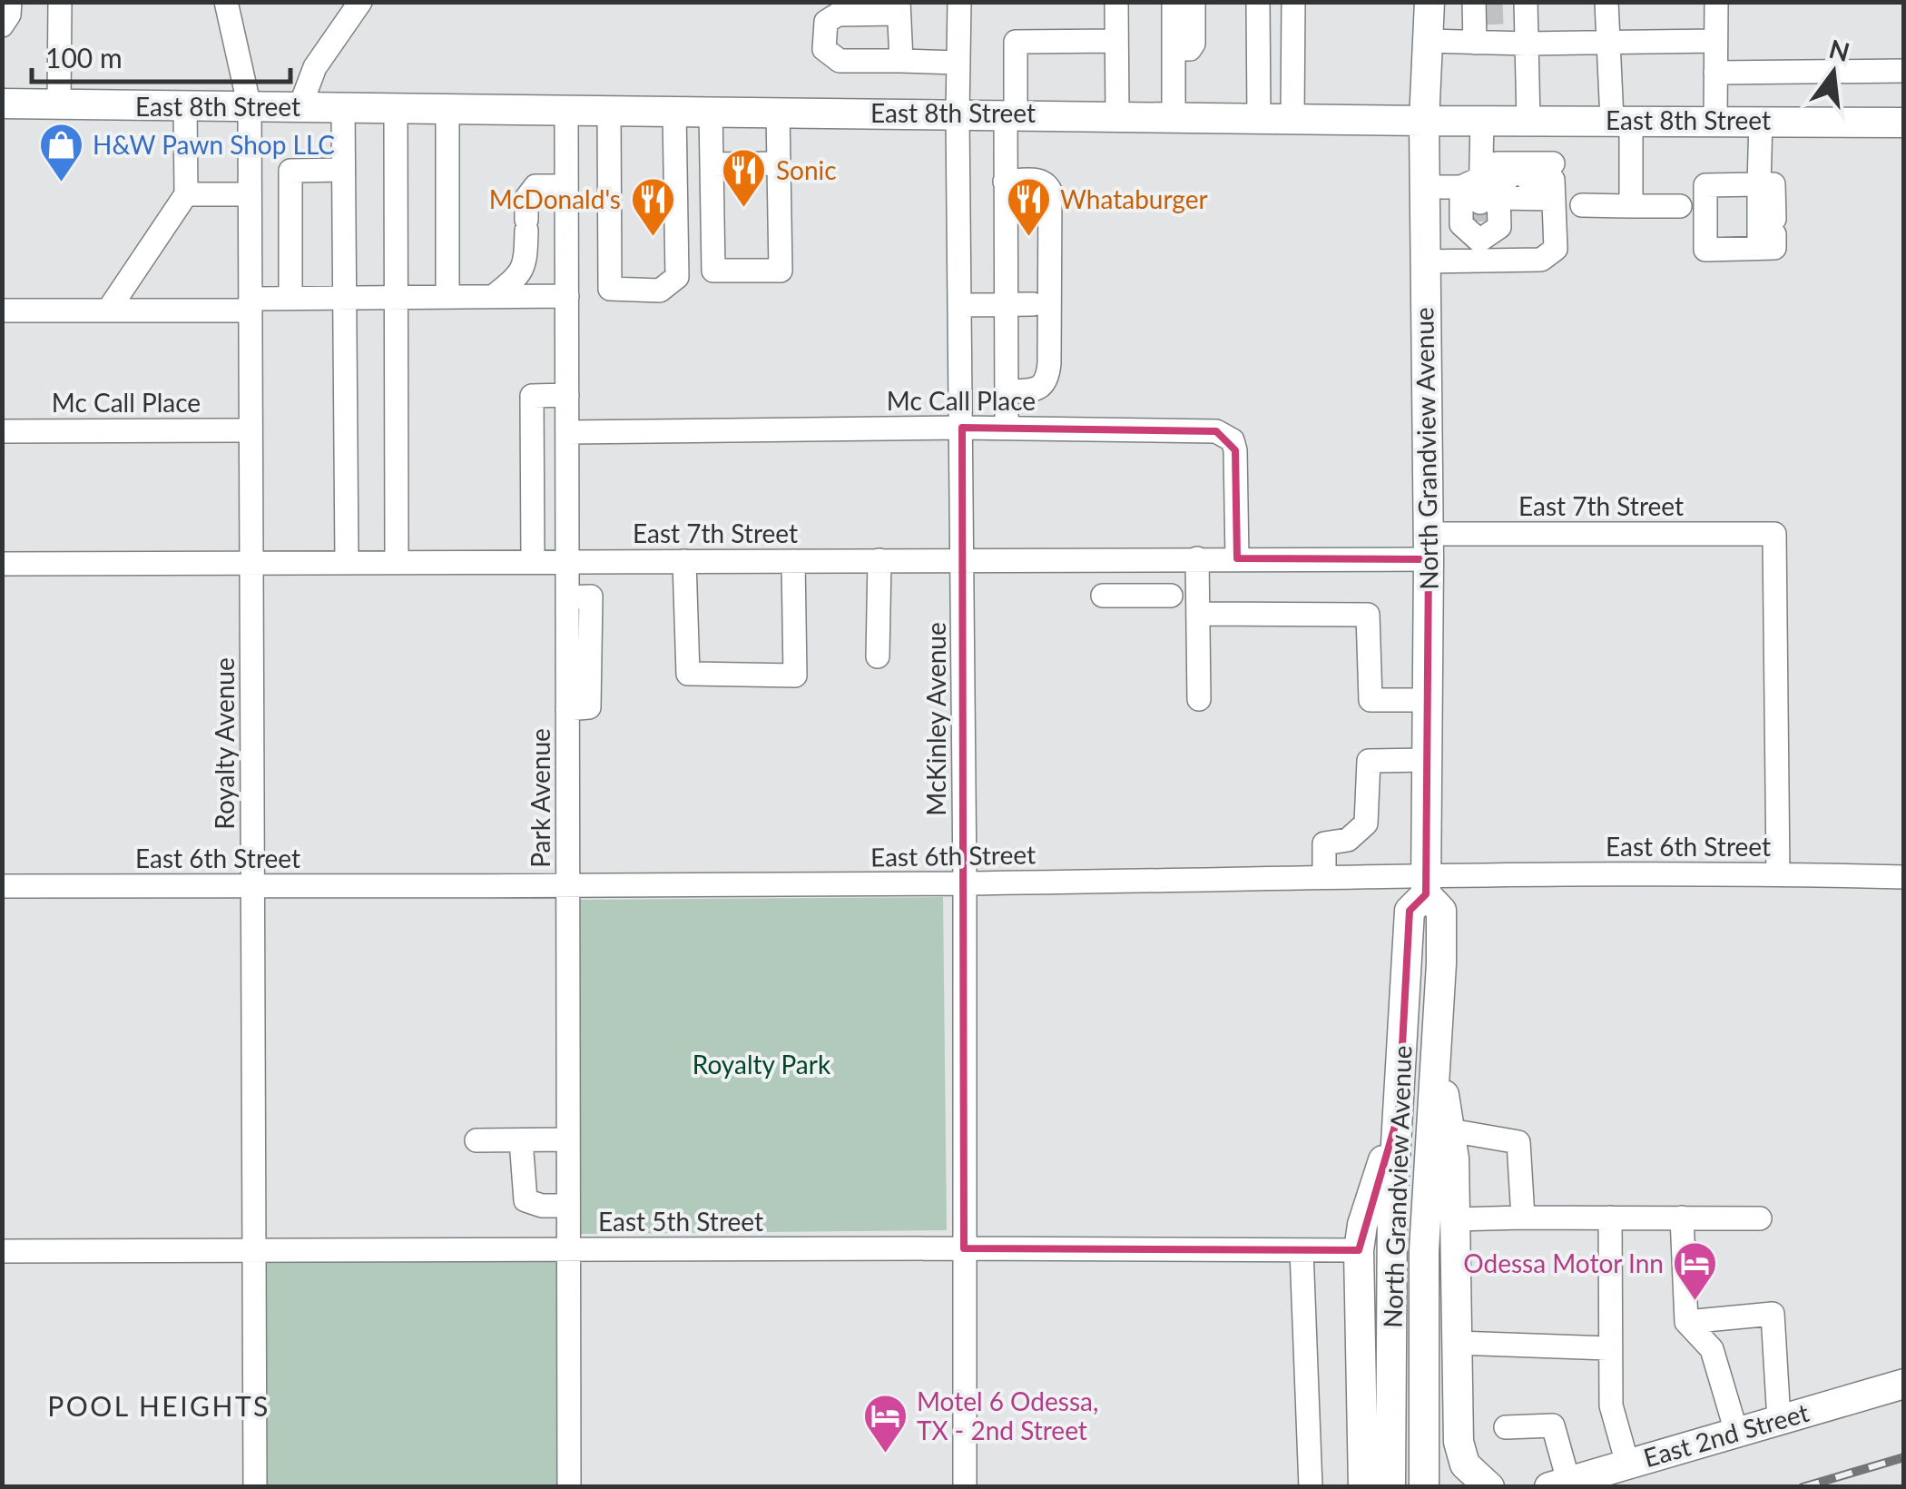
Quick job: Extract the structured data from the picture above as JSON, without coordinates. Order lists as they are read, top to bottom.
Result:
{
  "streets": {
    "main road": ["East 8th Street", "North Grandview Avenue", "East 2nd Street"],
    "street": [
      "Mc Call Place",
      "East 7th Street",
      "McKinley Avenue",
      "Royalty Avenue",
      "Park Avenue",
      "East 6th Street",
      "East 5th Street"
    ]
  },
  "crossings": [
    ["East 8th Street", "North Grandview Avenue"],
    ["East 8th Street", "McKinley Avenue"],
    ["East 8th Street", "Royalty Avenue"],
    ["East 8th Street", "Park Avenue"],
    ["Mc Call Place", "East 7th Street"],
    ["Mc Call Place", "McKinley Avenue"],
    ["Mc Call Place", "Royalty Avenue"],
    ["Mc Call Place", "Park Avenue"],
    ["North Grandview Avenue", "East 7th Street"],
    ["North Grandview Avenue", "East 6th Street"],
    ["East 7th Street", "McKinley Avenue"],
    ["East 7th Street", "Royalty Avenue"],
    ["East 7th Street", "Park Avenue"],
    ["East 7th Street", "East 6th Street"],
    ["McKinley Avenue", "East 6th Street"],
    ["McKinley Avenue", "East 5th Street"],
    ["Royalty Avenue", "East 6th Street"],
    ["Royalty Avenue", "East 5th Street"],
    ["Park Avenue", "East 6th Street"],
    ["Park Avenue", "East 5th Street"]
  ],
  "districts": ["POOL HEIGHTS"],
  "parks": ["Royalty Park"],
  "places": {
    "shop": ["H&W Pawn Shop LLC"],
    "restaurant": ["Sonic", "McDonald's", "Whataburger"],
    "hotel": ["Odessa Motor Inn", "Motel 6 Odessa, TX - 2nd Street"]
  },
  "scale_bar": "100 m",
  "north": "top"
}
